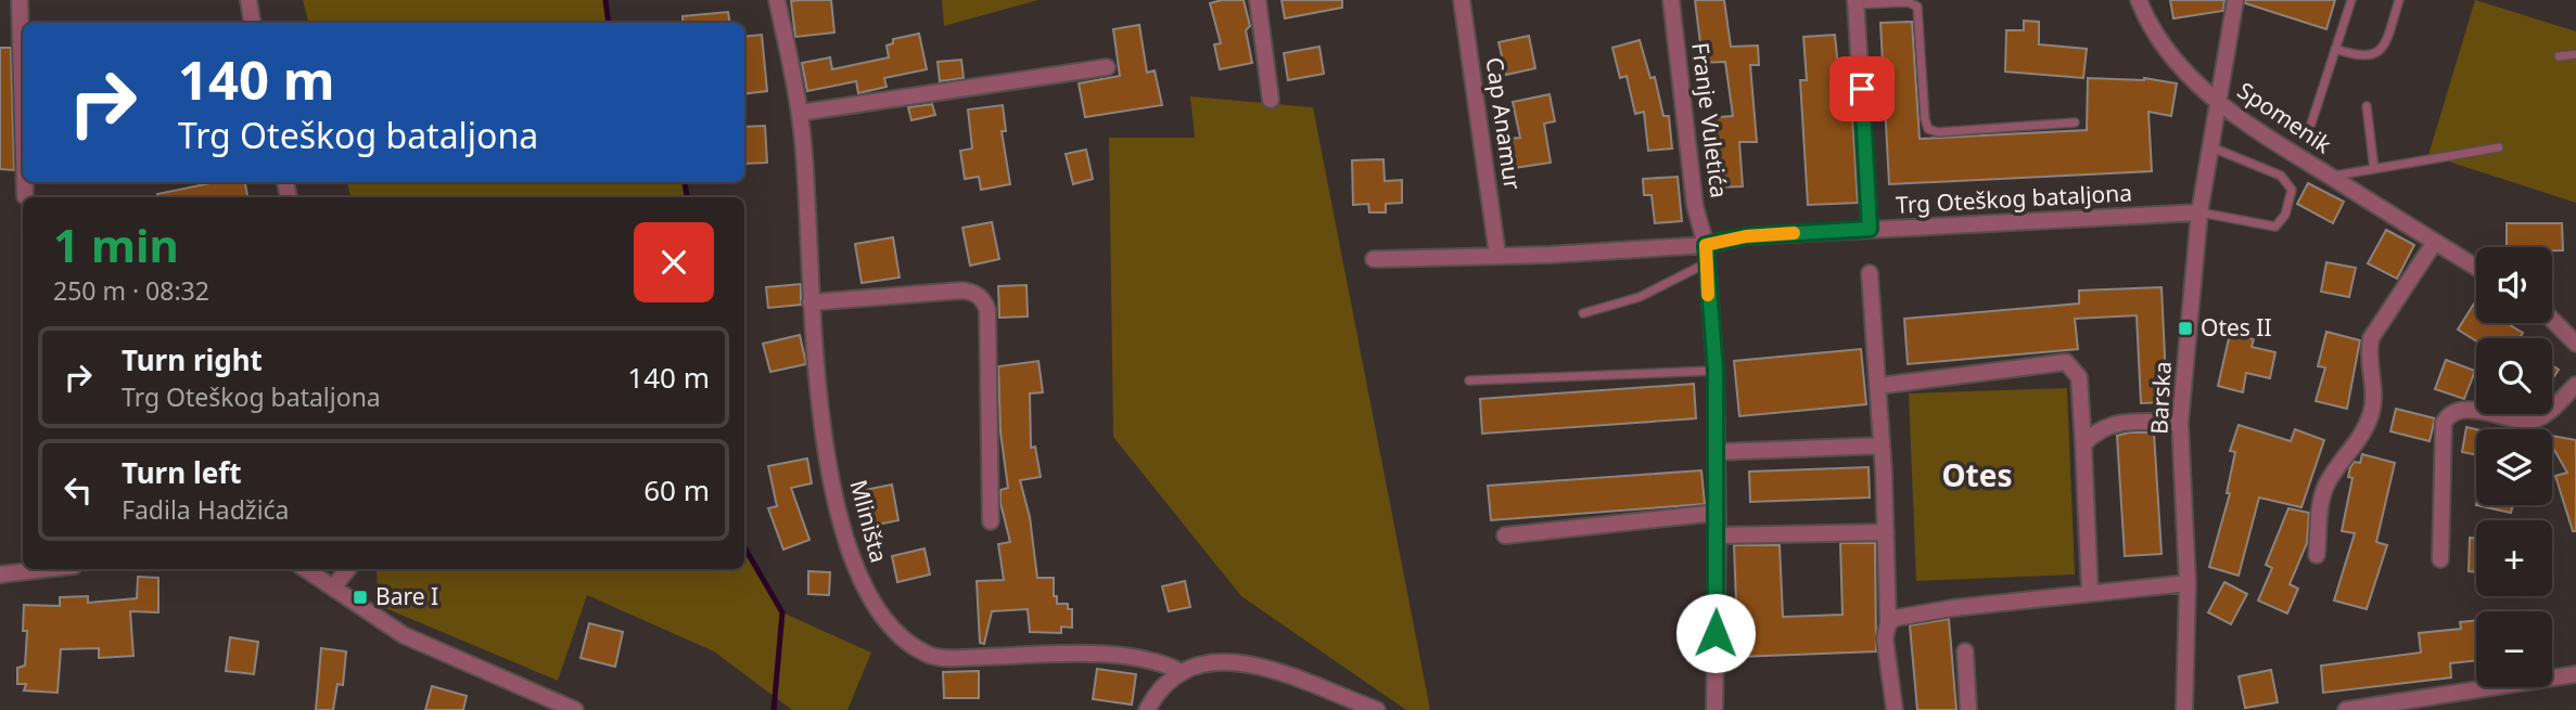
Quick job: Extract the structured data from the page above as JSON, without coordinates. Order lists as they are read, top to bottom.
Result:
{
  "streets": {
    "street": [
      "Spomenik",
      "Franje Vuletića",
      "Cap Anamur",
      "Trg Oteškog bataljona",
      "Barska",
      "Mliništa"
    ]
  },
  "crossings": [
    ["Spomenik", "Barska"],
    ["Franje Vuletića", "Trg Oteškog bataljona"],
    ["Trg Oteškog bataljona", "Barska"]
  ],
  "districts": ["Otes"],
  "places": {
    "transit": ["Otes II", "Bare I"]
  },
  "page": {
    "turn": ["140 m", "Trg Oteškog bataljona"],
    "heading": ["1 min", "250 m · 08:32"],
    "map_buttons": ["+", "−"],
    "list": [
      {
        "name": "Turn right",
        "note": "Trg Oteškog bataljona",
        "value": "140 m"
      },
      {
        "name": "Turn left",
        "note": "Fadila Hadžića",
        "value": "60 m"
      }
    ]
  }
}
